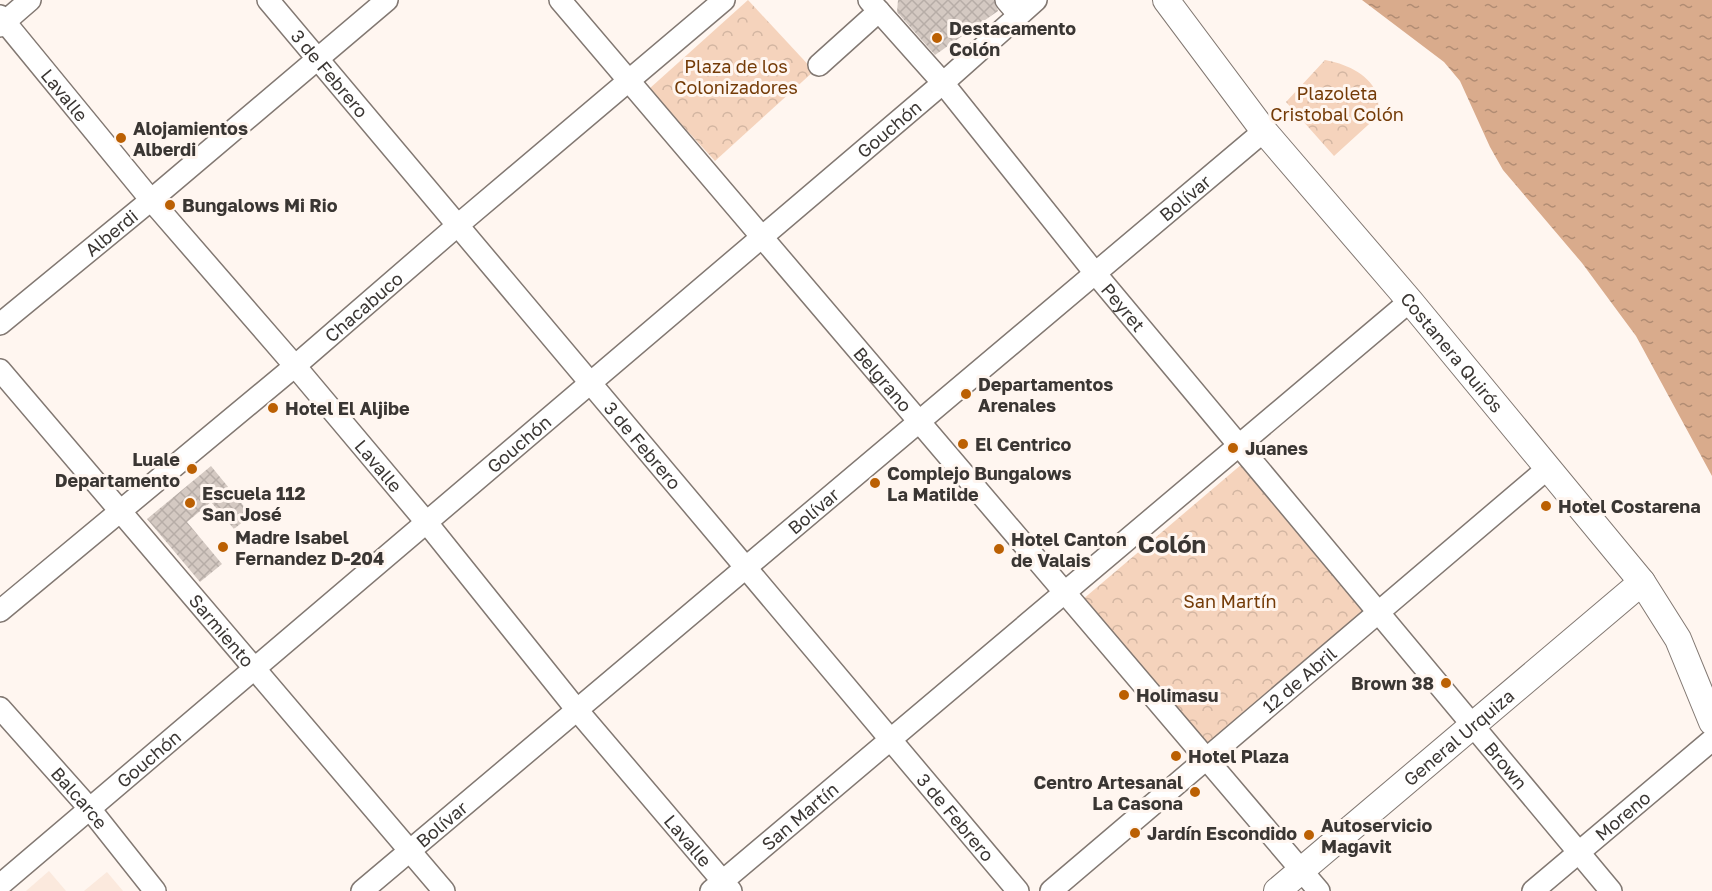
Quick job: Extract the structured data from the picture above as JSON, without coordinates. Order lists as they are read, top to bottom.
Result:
{
  "streets": {
    "main road": ["Costanera Quirós", "General Urquiza"],
    "street": [
      "3 de Febrero",
      "Lavalle",
      "Gouchón",
      "Bolívar",
      "Alberdi",
      "Chacabuco",
      "Peyret",
      "Belgrano",
      "Sarmiento",
      "12 de Abril",
      "Brown",
      "Balcarce",
      "Moreno",
      "San Martín"
    ]
  },
  "crossings": [
    ["3 de Febrero", "Gouchón"],
    ["3 de Febrero", "Bolívar"],
    ["3 de Febrero", "Alberdi"],
    ["3 de Febrero", "Chacabuco"],
    ["3 de Febrero", "San Martín"],
    ["Lavalle", "Gouchón"],
    ["Lavalle", "Bolívar"],
    ["Lavalle", "Alberdi"],
    ["Lavalle", "Chacabuco"],
    ["Lavalle", "San Martín"],
    ["Gouchón", "Peyret"],
    ["Gouchón", "Belgrano"],
    ["Gouchón", "Sarmiento"],
    ["Gouchón", "Balcarce"],
    ["Bolívar", "Peyret"],
    ["Bolívar", "Costanera Quirós"],
    ["Bolívar", "Belgrano"],
    ["Bolívar", "Sarmiento"],
    ["Chacabuco", "Belgrano"],
    ["Chacabuco", "Sarmiento"],
    ["Peyret", "12 de Abril"],
    ["Peyret", "Brown"],
    ["Peyret", "San Martín"],
    ["Costanera Quirós", "12 de Abril"],
    ["Costanera Quirós", "General Urquiza"],
    ["Costanera Quirós", "San Martín"],
    ["Belgrano", "12 de Abril"],
    ["Belgrano", "General Urquiza"],
    ["Belgrano", "San Martín"],
    ["12 de Abril", "Brown"],
    ["General Urquiza", "Brown"],
    ["Brown", "Moreno"]
  ],
  "districts": ["Colón"],
  "parks": ["Plaza de los Colonizadores", "Plazoleta Cristobal Colón", "San Martín"],
  "places": [
    "Destacamento Colón",
    "Alojamientos Alberdi",
    "Bungalows Mi Rio",
    "Departamentos Arenales",
    "Hotel El Aljibe",
    "El Centrico",
    "Juanes",
    "Luale Departamento",
    "Complejo Bungalows La Matilde",
    "Escuela 112 San José",
    "Hotel Costarena",
    "Madre Isabel Fernandez D-204",
    "Hotel Canton de Valais",
    "Brown 38",
    "Holimasu",
    "Hotel Plaza",
    "Centro Artesanal La Casona",
    "Jardín Escondido",
    "Autoservicio Magavit"
  ]
}
